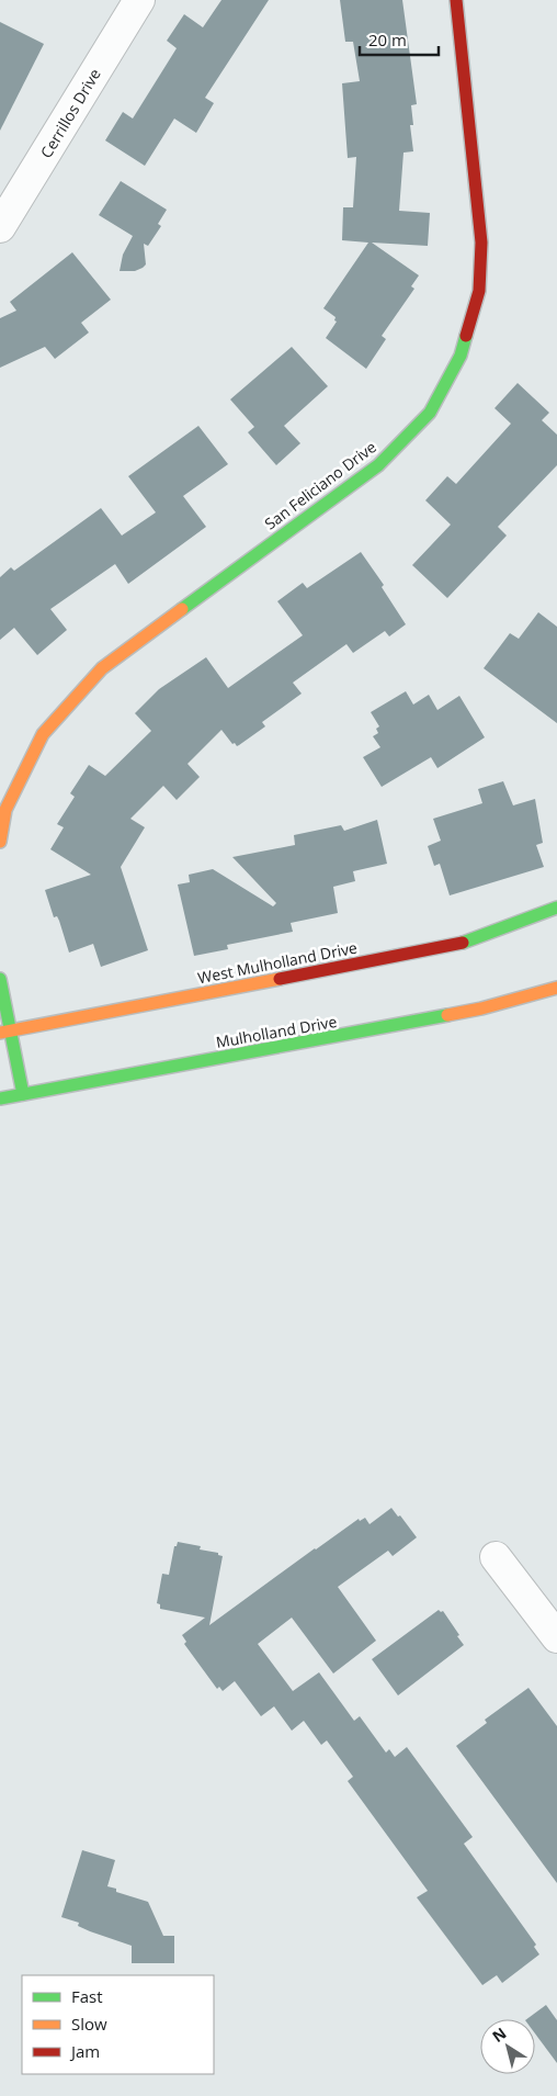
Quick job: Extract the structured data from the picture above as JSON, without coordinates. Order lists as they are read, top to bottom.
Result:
{
  "streets": {
    "street": [
      "Cerrillos Drive",
      "San Feliciano Drive",
      "West Mulholland Drive",
      "Mulholland Drive"
    ]
  },
  "legend": ["Fast", "Slow", "Jam"],
  "scale_bar": "20 m",
  "north": "top left"
}
